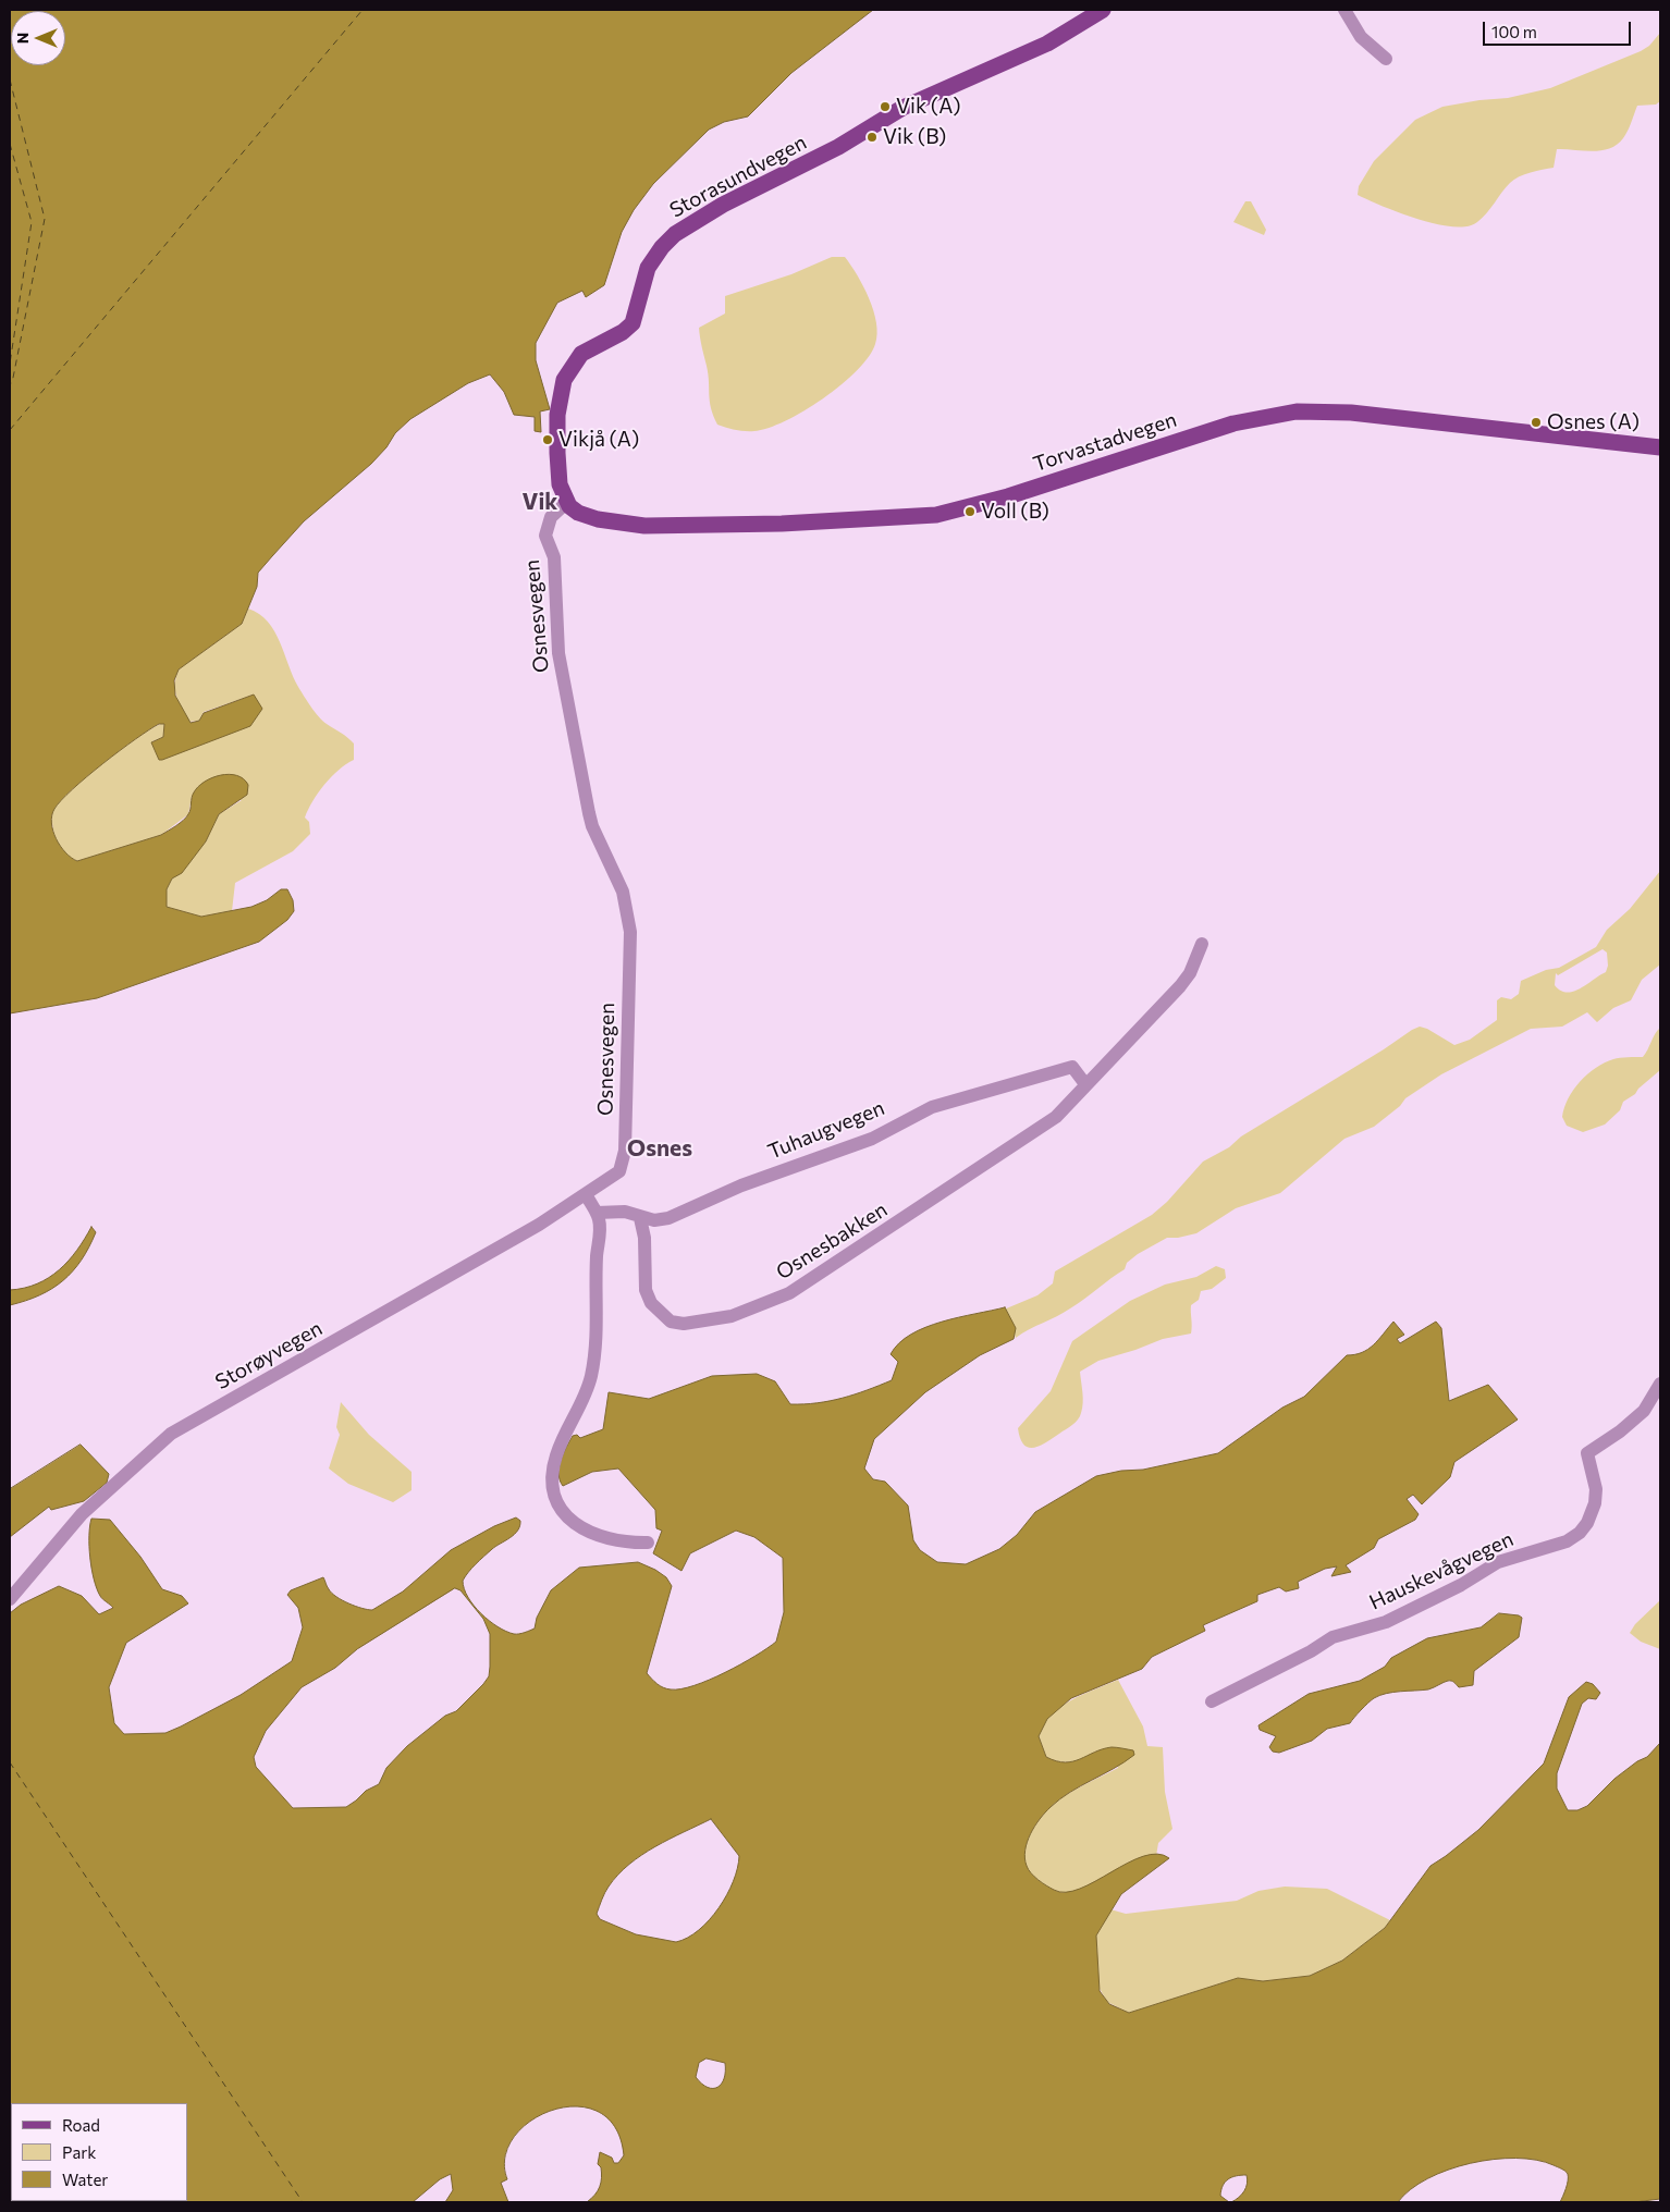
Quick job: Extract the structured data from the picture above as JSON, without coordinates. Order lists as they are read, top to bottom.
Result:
{
  "streets": {
    "main road": ["Storasundvegen", "Torvastadvegen"],
    "street": [
      "Osnesvegen",
      "Tuhaugvegen",
      "Osnesbakken",
      "Storøyvegen",
      "Hauskevågvegen"
    ]
  },
  "crossings": [
    ["Storasundvegen", "Torvastadvegen"],
    ["Storasundvegen", "Osnesvegen"],
    ["Torvastadvegen", "Osnesvegen"],
    ["Osnesvegen", "Storøyvegen"],
    ["Tuhaugvegen", "Osnesbakken"]
  ],
  "districts": ["Vik", "Osnes"],
  "places": [
    "Vik (A)",
    "Vik (B)",
    "Osnes (A)",
    "Vikjå (A)",
    "Voll (B)"
  ],
  "legend": ["Road", "Park", "Water"],
  "scale_bar": "100 m",
  "north": "left"
}
